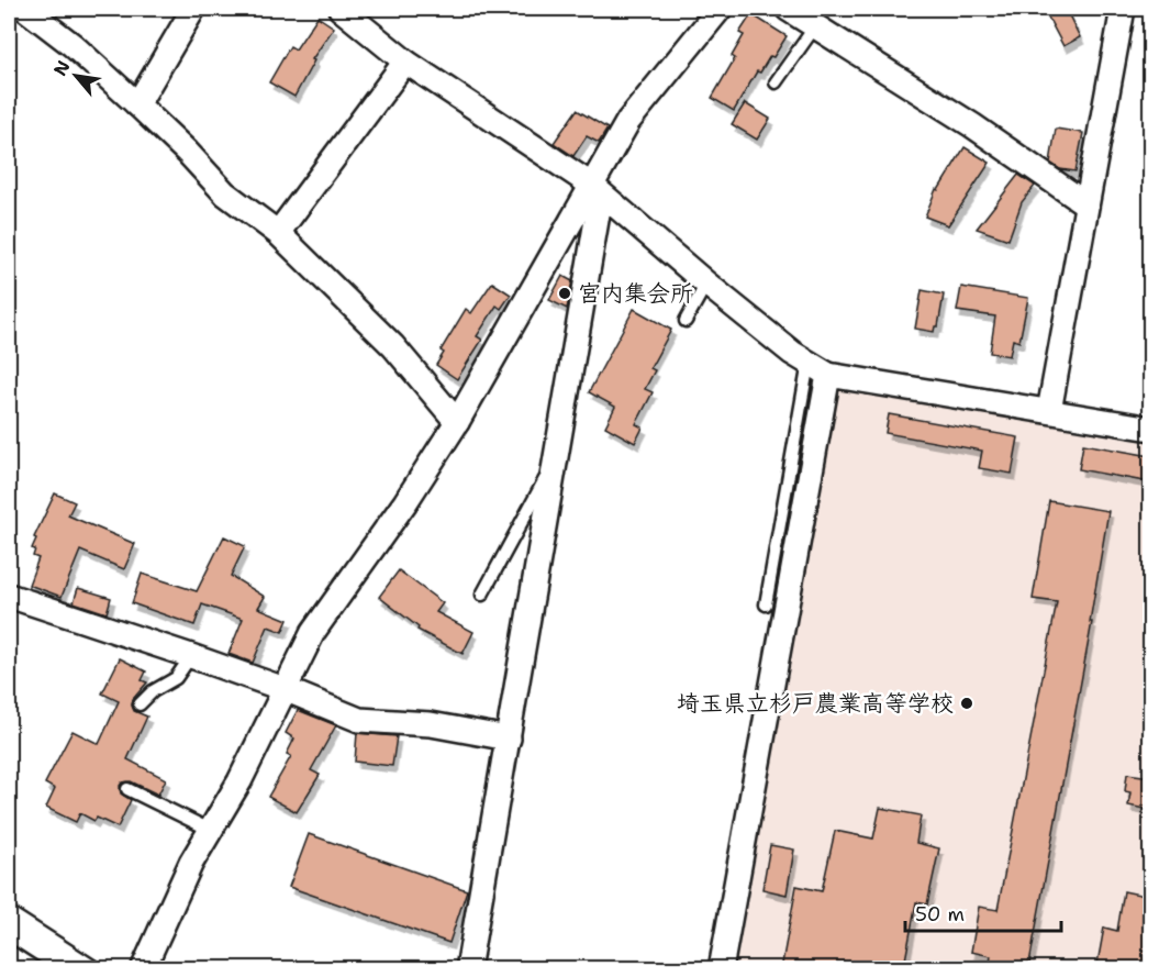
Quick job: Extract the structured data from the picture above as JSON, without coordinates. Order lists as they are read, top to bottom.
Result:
{
  "places": ["宮内集会所", "埼玉県立杉戸農業高等学校"],
  "scale_bar": "50 m",
  "north": "top left"
}
